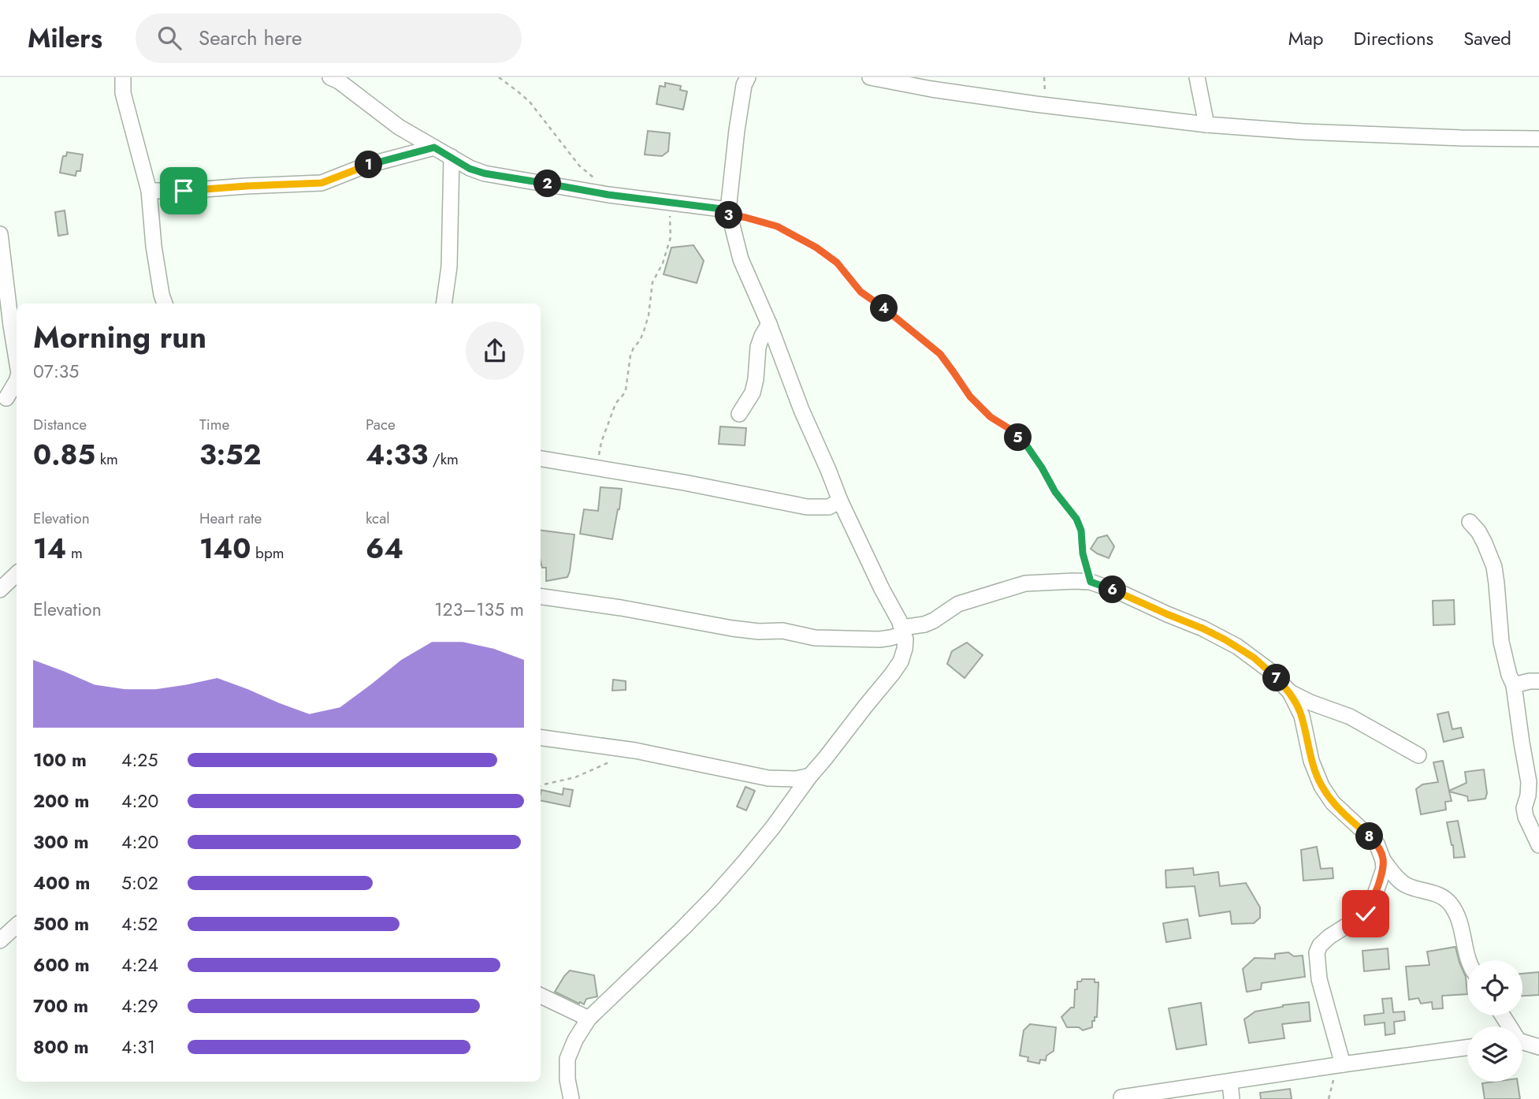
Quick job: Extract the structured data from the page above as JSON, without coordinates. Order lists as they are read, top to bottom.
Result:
{
  "page": {
    "header": "Milers",
    "search": "Search here",
    "nav": ["Map", "Directions", "Saved"],
    "pins": [
      "1",
      "2",
      "3",
      "4",
      "5",
      "6",
      "7",
      "8"
    ],
    "heading": ["Morning run", "07:35"],
    "stats": [
      ["Distance", "0.85 km"],
      ["Time", "3:52"],
      ["Pace", "4:33 /km"],
      ["Elevation", "14 m"],
      ["Heart rate", "140 bpm"],
      ["kcal", "64"]
    ],
    "chart": ["Elevation", "123–135 m"],
    "list": [
      {
        "name": "100 m",
        "note": "4:25"
      },
      {
        "name": "200 m",
        "note": "4:20"
      },
      {
        "name": "300 m",
        "note": "4:20"
      },
      {
        "name": "400 m",
        "note": "5:02"
      },
      {
        "name": "500 m",
        "note": "4:52"
      },
      {
        "name": "600 m",
        "note": "4:24"
      },
      {
        "name": "700 m",
        "note": "4:29"
      },
      {
        "name": "800 m",
        "note": "4:31"
      }
    ]
  }
}
